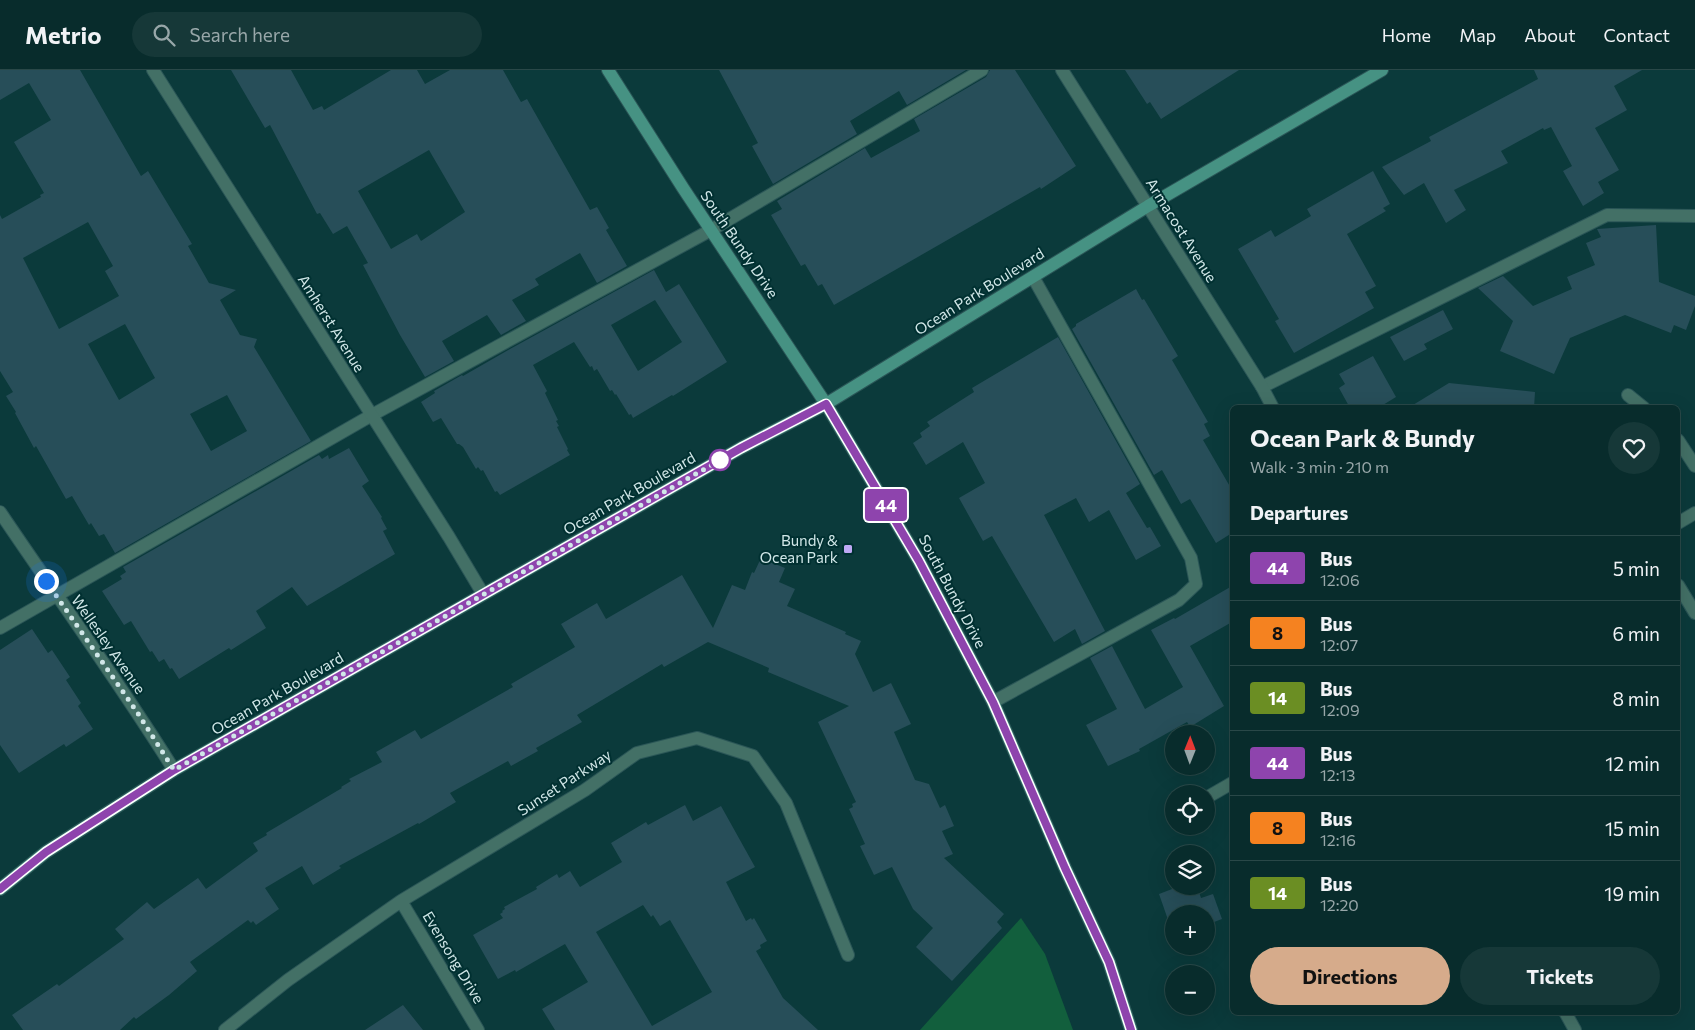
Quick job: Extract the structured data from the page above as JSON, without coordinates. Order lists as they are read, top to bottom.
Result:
{
  "streets": {
    "main road": ["South Bundy Drive", "Ocean Park Boulevard"],
    "street": [
      "Armacost Avenue",
      "Amherst Avenue",
      "Wellesley Avenue",
      "Sunset Parkway",
      "Evensong Drive"
    ]
  },
  "crossings": [
    ["Armacost Avenue", "Ocean Park Boulevard"],
    ["South Bundy Drive", "Ocean Park Boulevard"],
    ["Ocean Park Boulevard", "Amherst Avenue"],
    ["Ocean Park Boulevard", "Wellesley Avenue"],
    ["Sunset Parkway", "Evensong Drive"]
  ],
  "places": {
    "transit": ["Bundy & Ocean Park"]
  },
  "lines": ["bus line 44"],
  "north": "top",
  "page": {
    "header": "Metrio",
    "search": "Search here",
    "nav": [
      "Home",
      "Map",
      "About",
      "Contact"
    ],
    "on_map": "44",
    "heading": [
      ["Ocean Park & Bundy", "Walk · 3 min · 210 m"],
      "Departures"
    ],
    "list": [
      {
        "mark": "44",
        "name": "Bus",
        "note": "12:06",
        "value": "5 min"
      },
      {
        "mark": "8",
        "name": "Bus",
        "note": "12:07",
        "value": "6 min"
      },
      {
        "mark": "14",
        "name": "Bus",
        "note": "12:09",
        "value": "8 min"
      },
      {
        "mark": "44",
        "name": "Bus",
        "note": "12:13",
        "value": "12 min"
      },
      {
        "mark": "8",
        "name": "Bus",
        "note": "12:16",
        "value": "15 min"
      },
      {
        "mark": "14",
        "name": "Bus",
        "note": "12:20",
        "value": "19 min"
      }
    ],
    "map_buttons": ["+", "−"],
    "buttons": ["Directions", "Tickets"]
  }
}
